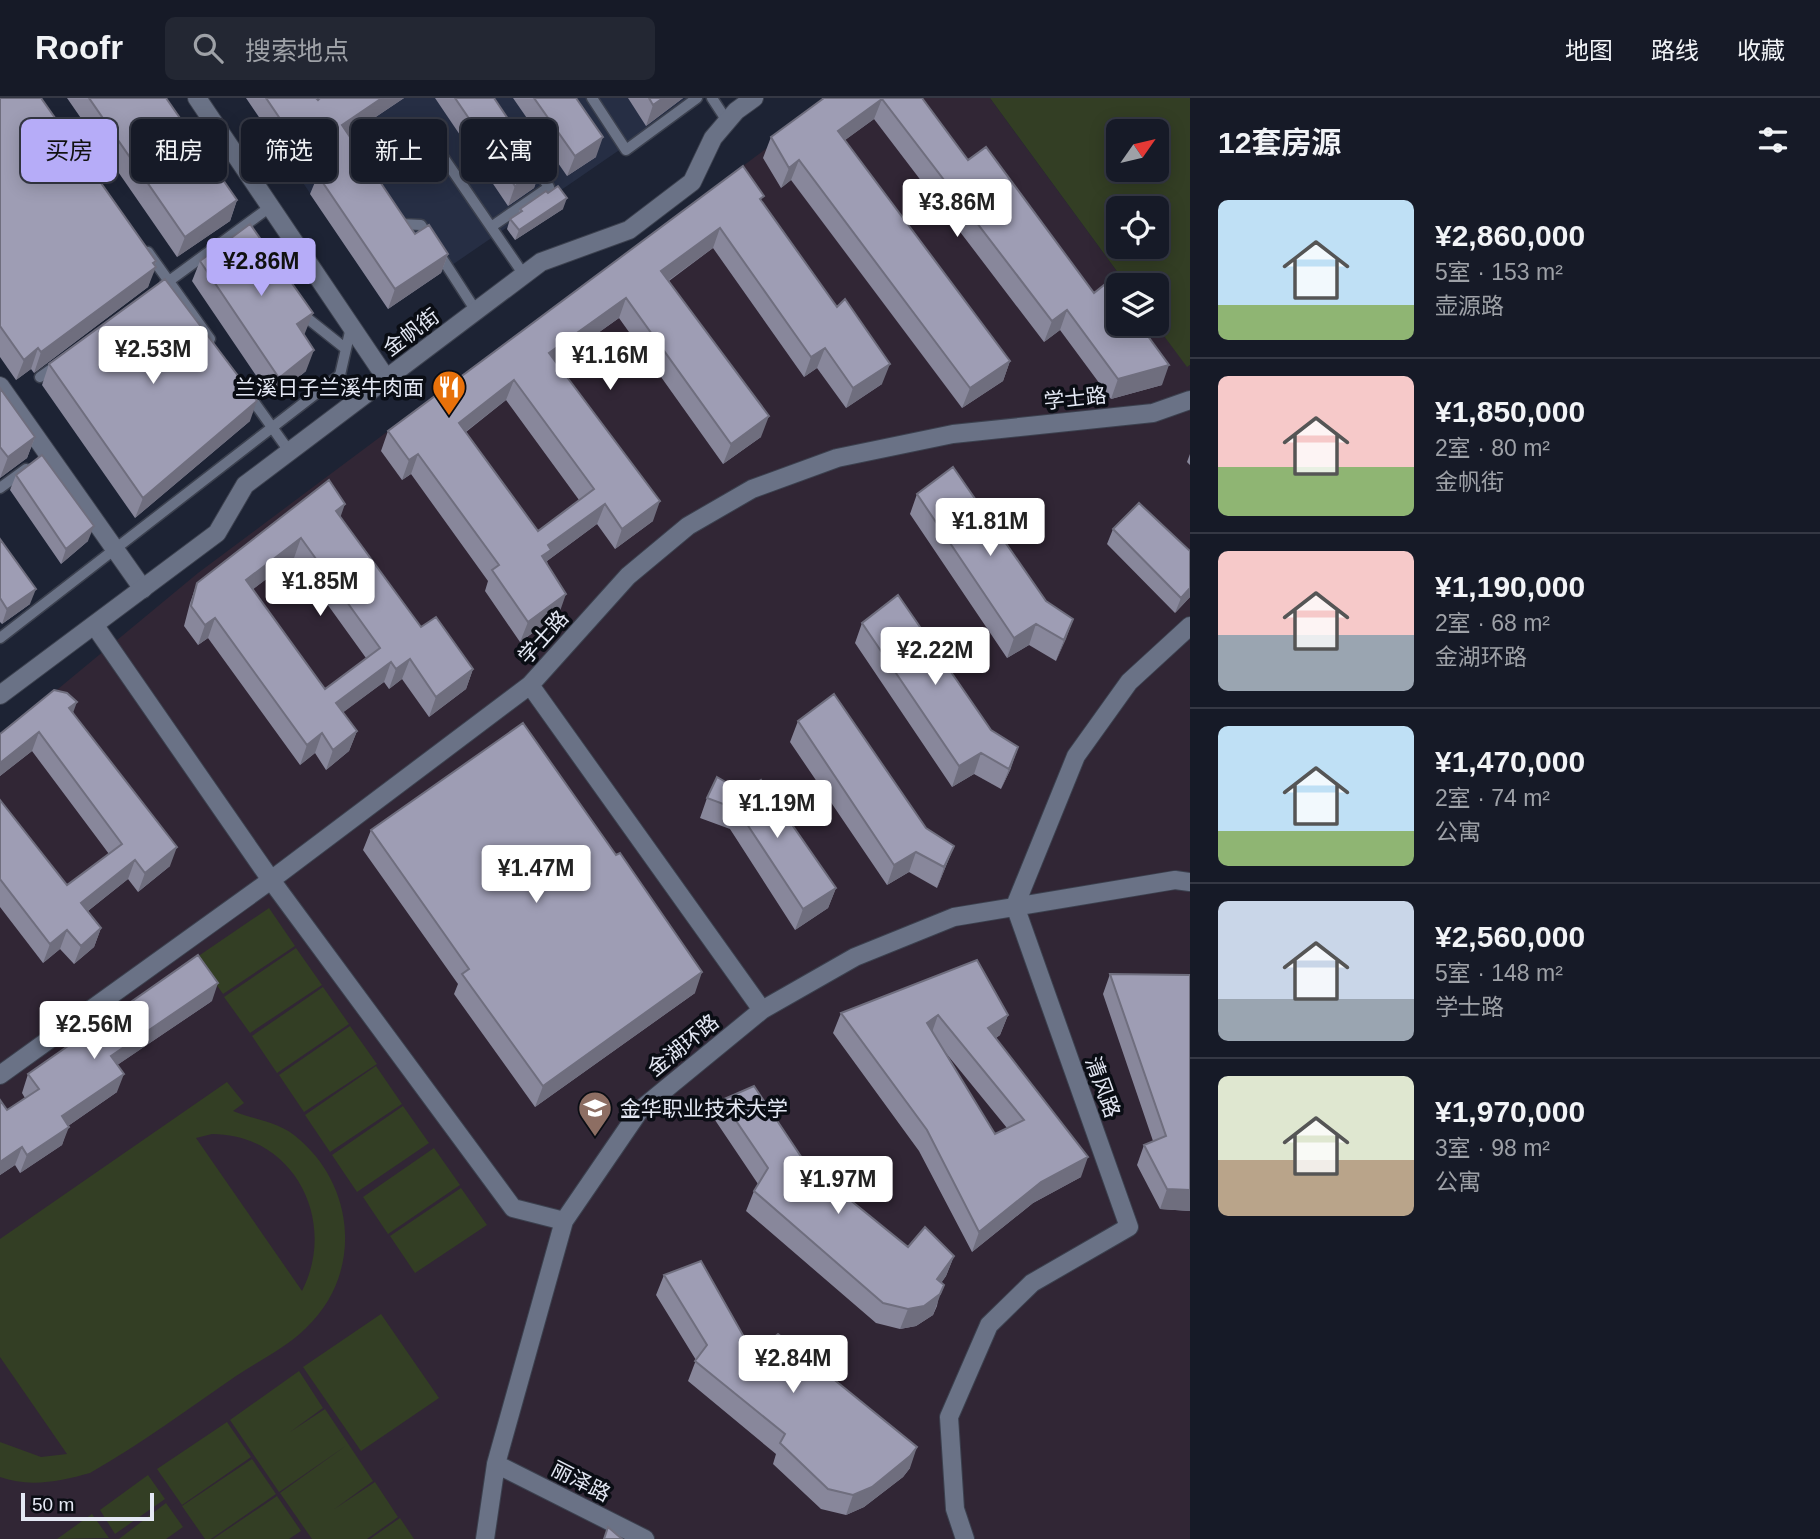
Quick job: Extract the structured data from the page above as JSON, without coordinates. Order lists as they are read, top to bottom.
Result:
{
  "streets": {
    "street": [
      "金帆街",
      "学士路",
      "金湖环路",
      "清风路",
      "丽泽路"
    ]
  },
  "crossings": [
    ["金湖环路", "清风路"],
    ["金湖环路", "丽泽路"]
  ],
  "places": {
    "restaurant": ["兰溪日子兰溪牛肉面"],
    "school or university": ["金华职业技术大学"]
  },
  "scale_bar": "50 m",
  "north": "top right",
  "page": {
    "header": "Roofr",
    "search": "搜索地点",
    "nav": ["地图", "路线", "收藏"],
    "heading": "12套房源",
    "chip": [
      "买房",
      "租房",
      "筛选",
      "新上",
      "公寓"
    ],
    "price": [
      "¥3.86M",
      "¥2.86M",
      "¥2.53M",
      "¥1.16M",
      "¥1.81M",
      "¥1.85M",
      "¥2.22M",
      "¥1.19M",
      "¥1.47M",
      "¥2.56M",
      "¥1.97M",
      "¥2.84M"
    ],
    "list": [
      {
        "name": "¥2,860,000",
        "note": "5室 · 153 m² · 壶源路"
      },
      {
        "name": "¥1,850,000",
        "note": "2室 · 80 m² · 金帆街"
      },
      {
        "name": "¥1,190,000",
        "note": "2室 · 68 m² · 金湖环路"
      },
      {
        "name": "¥1,470,000",
        "note": "2室 · 74 m² · 公寓"
      },
      {
        "name": "¥2,560,000",
        "note": "5室 · 148 m² · 学士路"
      },
      {
        "name": "¥1,970,000",
        "note": "3室 · 98 m² · 公寓"
      }
    ],
    "scale": "50 m"
  }
}
